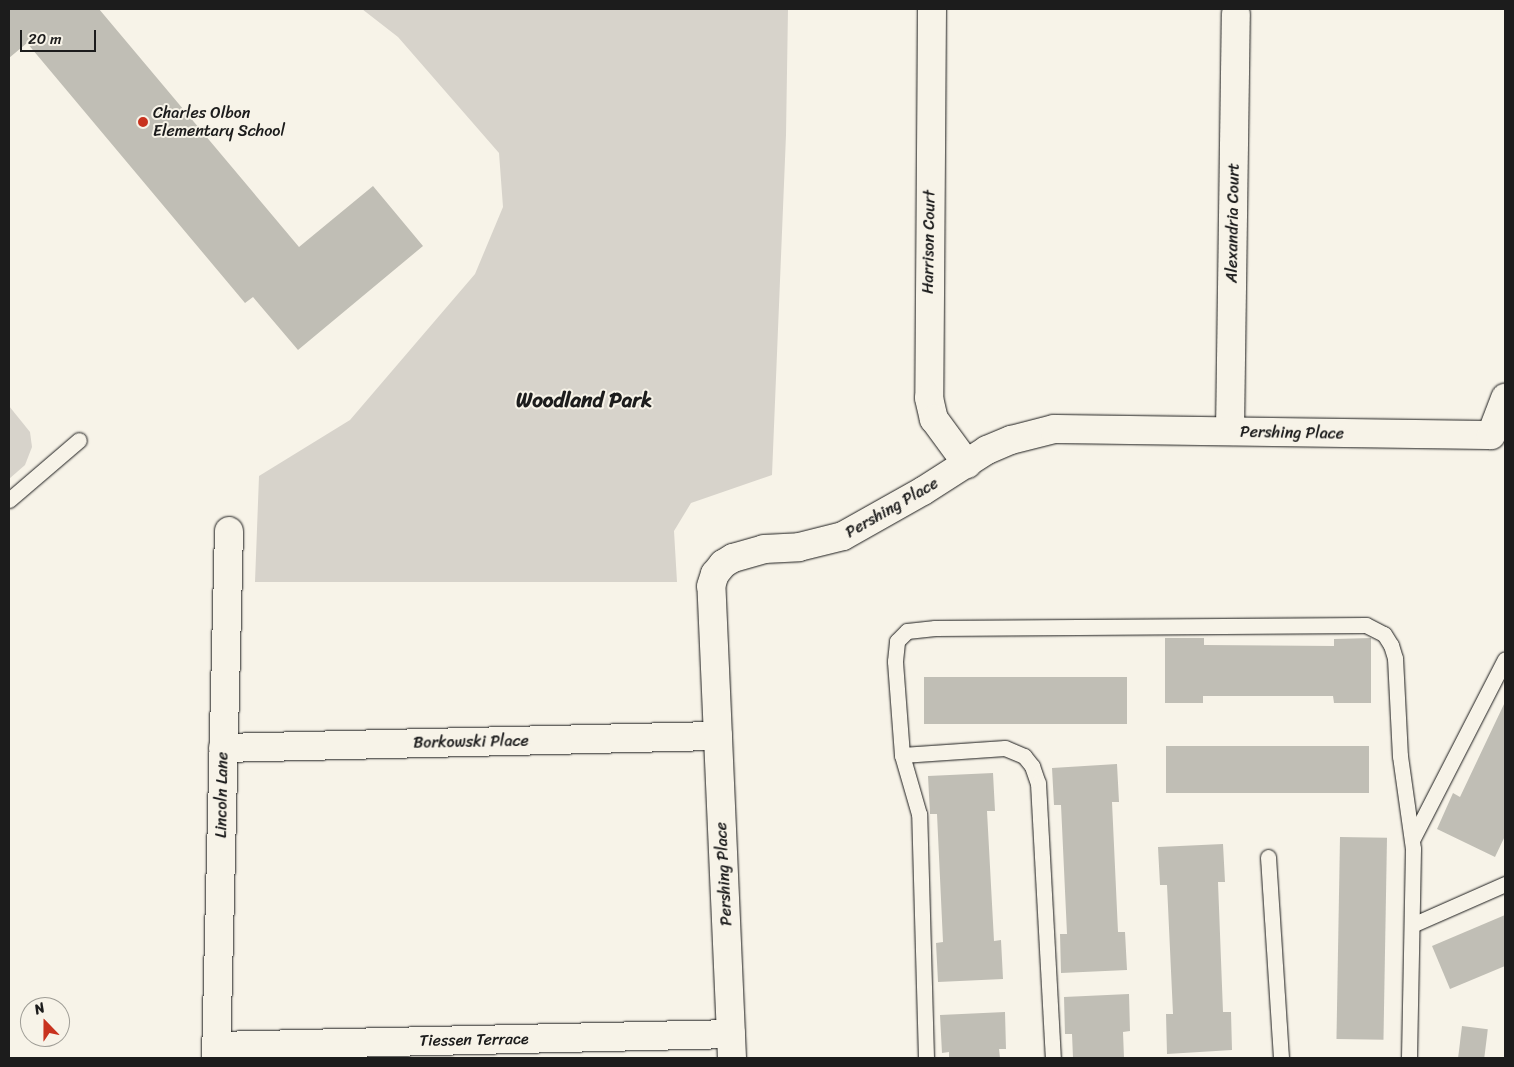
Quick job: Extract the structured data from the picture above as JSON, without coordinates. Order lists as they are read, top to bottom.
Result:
{
  "streets": {
    "street": [
      "Alexandria Court",
      "Harrison Court",
      "Pershing Place",
      "Borkowski Place",
      "Lincoln Lane",
      "Tiessen Terrace"
    ]
  },
  "crossings": [
    ["Alexandria Court", "Pershing Place"],
    ["Harrison Court", "Pershing Place"],
    ["Pershing Place", "Borkowski Place"],
    ["Pershing Place", "Tiessen Terrace"],
    ["Borkowski Place", "Lincoln Lane"],
    ["Lincoln Lane", "Tiessen Terrace"]
  ],
  "districts": ["Woodland Park"],
  "places": ["Charles Olbon Elementary School"],
  "scale_bar": "20 m",
  "north": "top"
}
